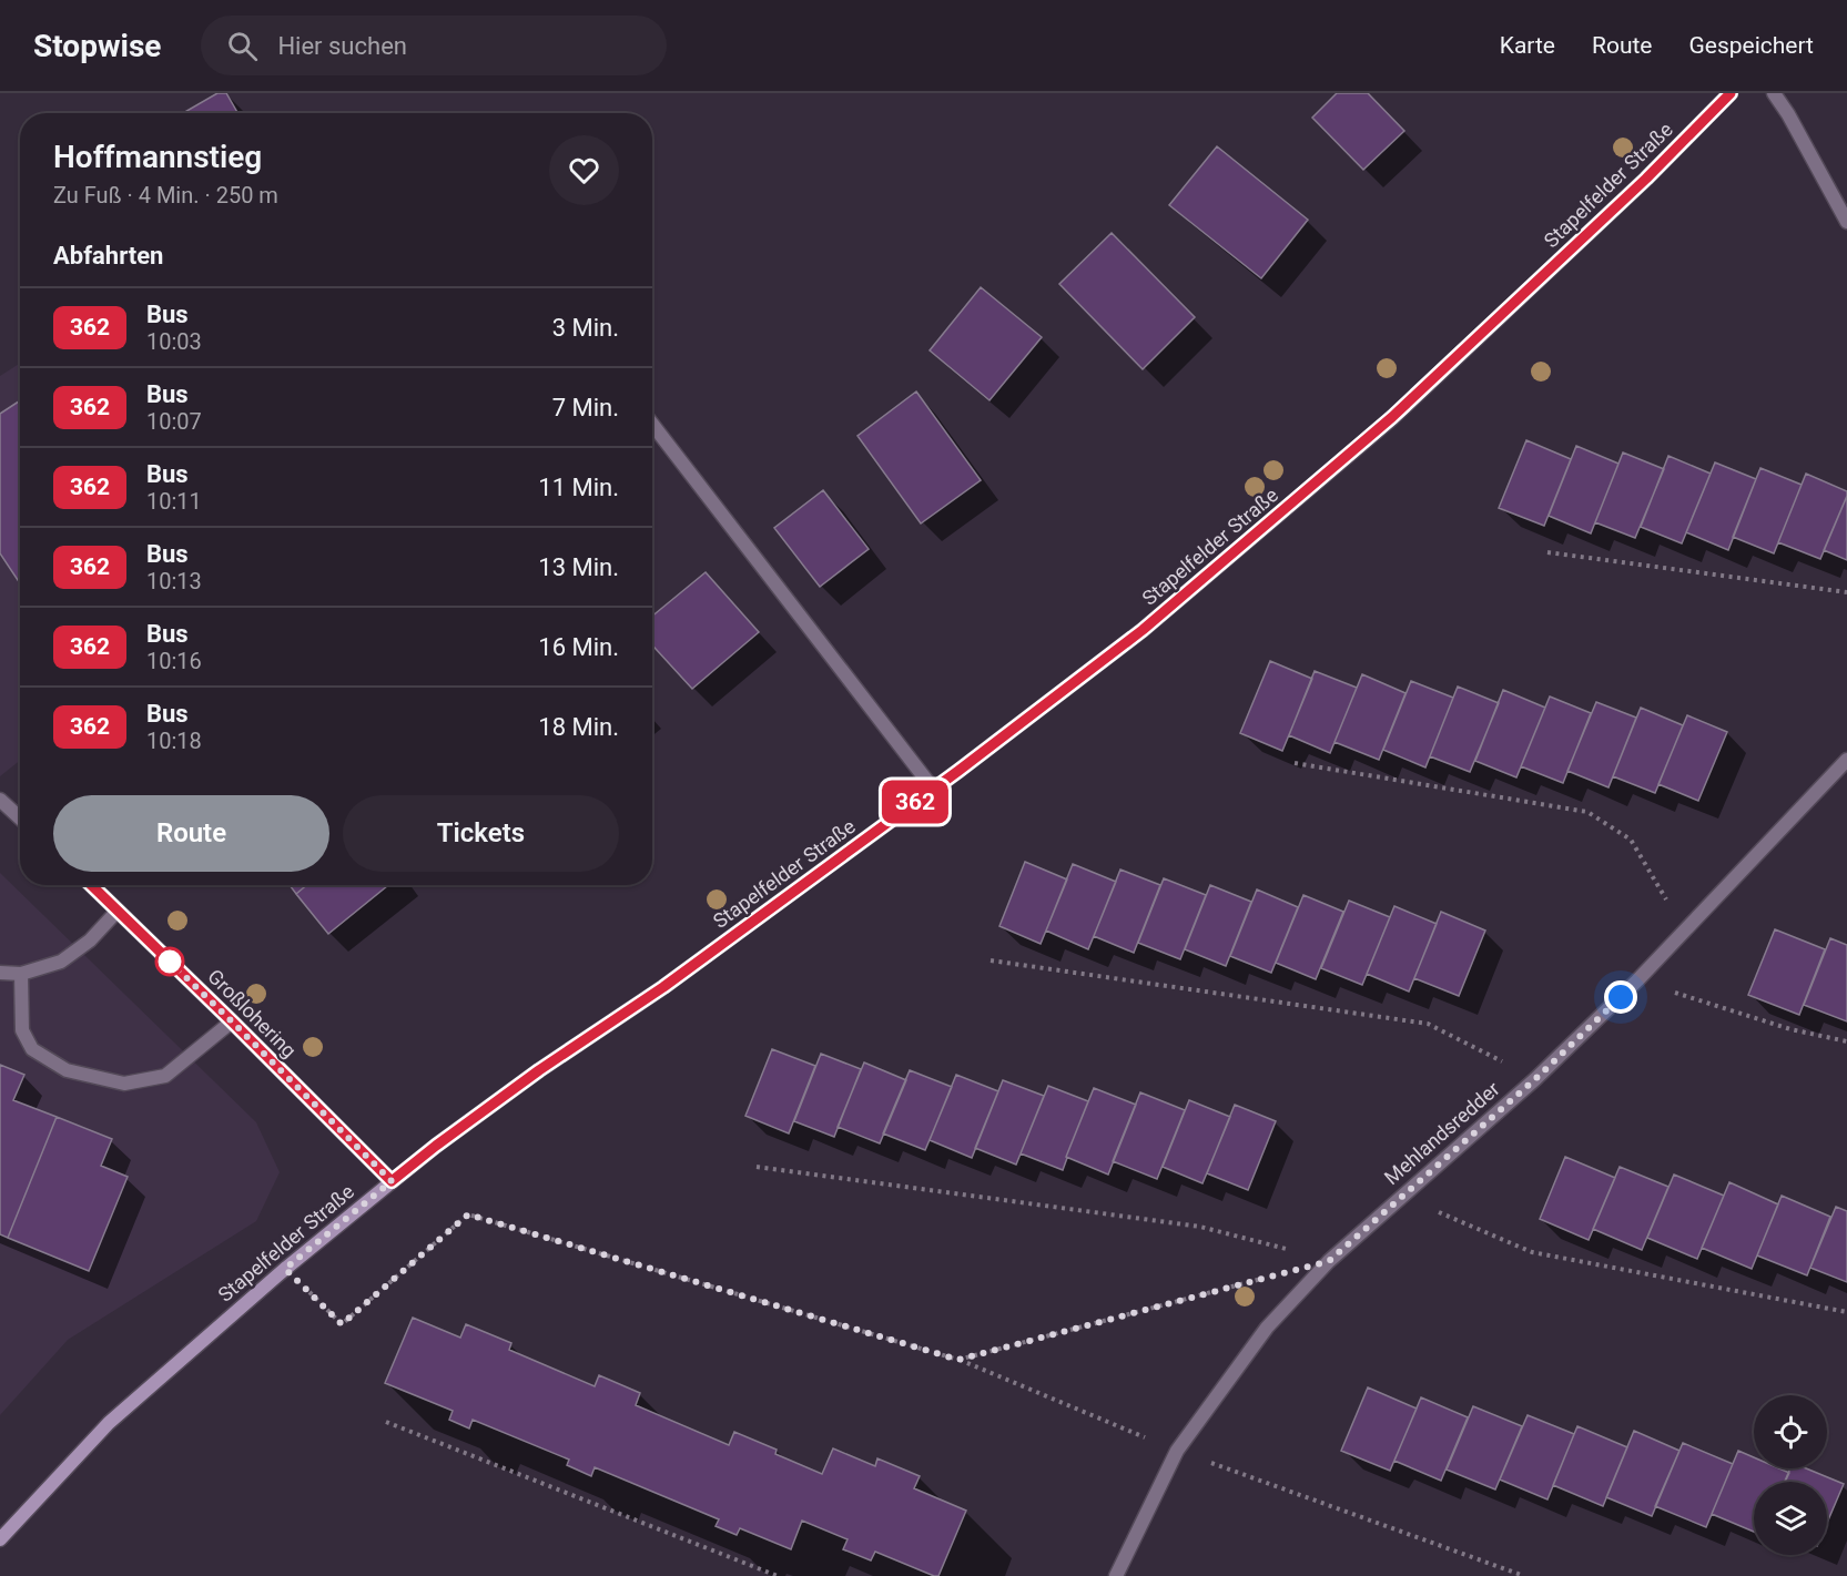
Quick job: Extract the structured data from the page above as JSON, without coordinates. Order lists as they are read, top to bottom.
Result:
{
  "streets": {
    "street": ["Stapelfelder Straße", "Großlohering", "Mehlandsredder"]
  },
  "crossings": [
    ["Stapelfelder Straße", "Großlohering"]
  ],
  "lines": ["bus line 362"],
  "page": {
    "header": "Stopwise",
    "search": "Hier suchen",
    "nav": ["Karte", "Route", "Gespeichert"],
    "on_map": "362",
    "heading": [
      ["Hoffmannstieg", "Zu Fuß · 4 Min. · 250 m"],
      "Abfahrten"
    ],
    "list": [
      {
        "mark": "362",
        "name": "Bus",
        "note": "10:03",
        "value": "3 Min."
      },
      {
        "mark": "362",
        "name": "Bus",
        "note": "10:07",
        "value": "7 Min."
      },
      {
        "mark": "362",
        "name": "Bus",
        "note": "10:11",
        "value": "11 Min."
      },
      {
        "mark": "362",
        "name": "Bus",
        "note": "10:13",
        "value": "13 Min."
      },
      {
        "mark": "362",
        "name": "Bus",
        "note": "10:16",
        "value": "16 Min."
      },
      {
        "mark": "362",
        "name": "Bus",
        "note": "10:18",
        "value": "18 Min."
      }
    ],
    "buttons": ["Route", "Tickets"]
  }
}
